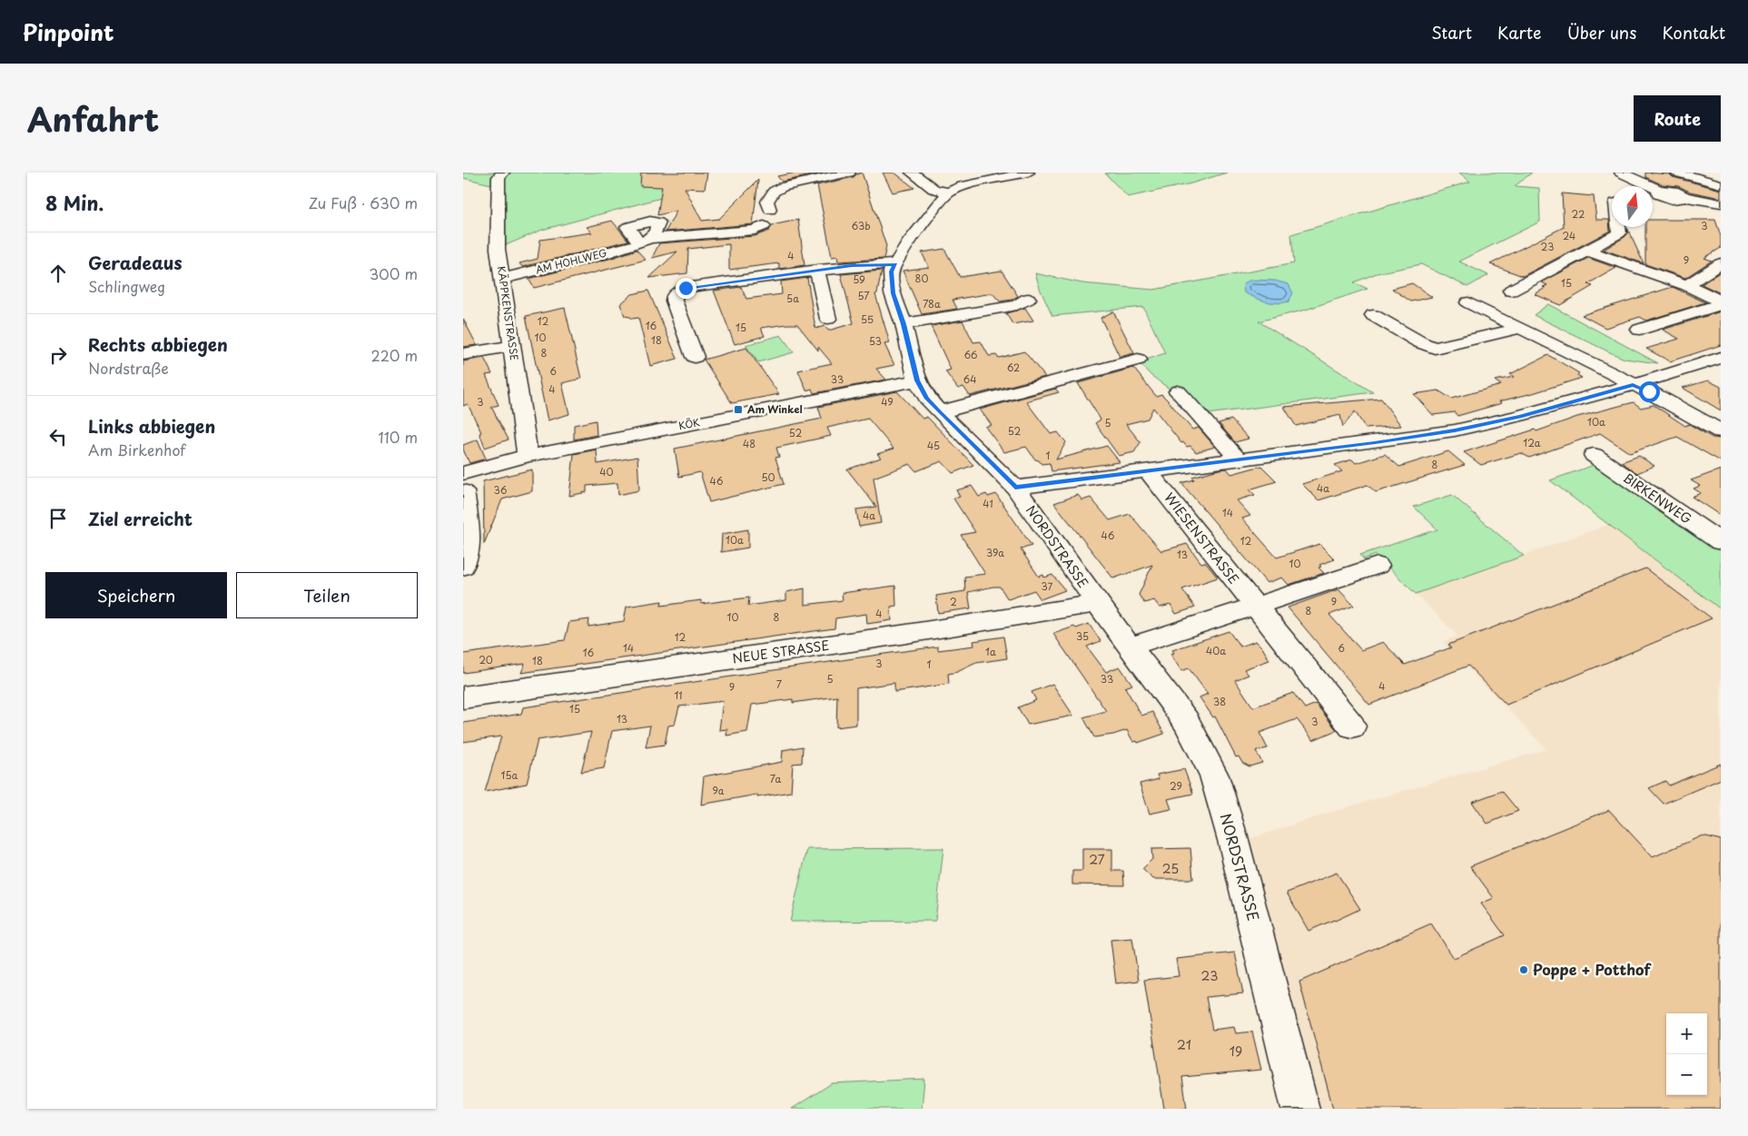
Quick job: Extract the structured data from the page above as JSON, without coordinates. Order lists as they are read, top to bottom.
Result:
{
  "streets": {
    "street": [
      "AM HOHLWEG",
      "KÄPPKENSTRASSE",
      "KÖK",
      "BIRKENWEG",
      "WIESENSTRASSE",
      "NORDSTRASSE",
      "NEUE STRASSE"
    ]
  },
  "crossings": [
    ["AM HOHLWEG", "KÄPPKENSTRASSE"],
    ["KÄPPKENSTRASSE", "KÖK"],
    ["KÖK", "NORDSTRASSE"],
    ["NORDSTRASSE", "NEUE STRASSE"]
  ],
  "places": {
    "transit": ["Am Winkel"],
    "other": ["Poppe + Potthof"]
  },
  "house_numbers": [
    "22",
    "63b",
    "3",
    "24",
    "23",
    "4",
    "9",
    "80",
    "59",
    "15",
    "57",
    "5a",
    "78a",
    "55",
    "12",
    "16",
    "15",
    "10",
    "18",
    "53",
    "8",
    "66",
    "62",
    "6",
    "33",
    "64",
    "4",
    "3",
    "49",
    "10a",
    "5",
    "52",
    "52",
    "12a",
    "48",
    "45",
    "1",
    "8",
    "40",
    "50",
    "46",
    "4a",
    "36",
    "41",
    "14",
    "4a",
    "46",
    "10a",
    "12",
    "39a",
    "13",
    "10",
    "37",
    "2",
    "9",
    "8",
    "4",
    "10",
    "8",
    "35",
    "12",
    "14",
    "6",
    "40a",
    "1a",
    "16",
    "20",
    "18",
    "3",
    "1",
    "5",
    "33",
    "7",
    "4",
    "9",
    "11",
    "38",
    "15",
    "13",
    "3",
    "15a",
    "7a",
    "29",
    "9a",
    "27",
    "25",
    "23",
    "21",
    "19"
  ],
  "north": "top",
  "page": {
    "header": "Pinpoint",
    "nav": [
      "Start",
      "Karte",
      "Über uns",
      "Kontakt"
    ],
    "title": "Anfahrt",
    "buttons": [
      "Route",
      ["Speichern", "Teilen"]
    ],
    "heading": ["8 Min.", "Zu Fuß · 630 m"],
    "list": [
      ["Geradeaus", "Schlingweg", "300 m"],
      ["Rechts abbiegen", "Nordstraße", "220 m"],
      ["Links abbiegen", "Am Birkenhof", "110 m"],
      "Ziel erreicht"
    ],
    "map_buttons": ["+", "−"]
  }
}
